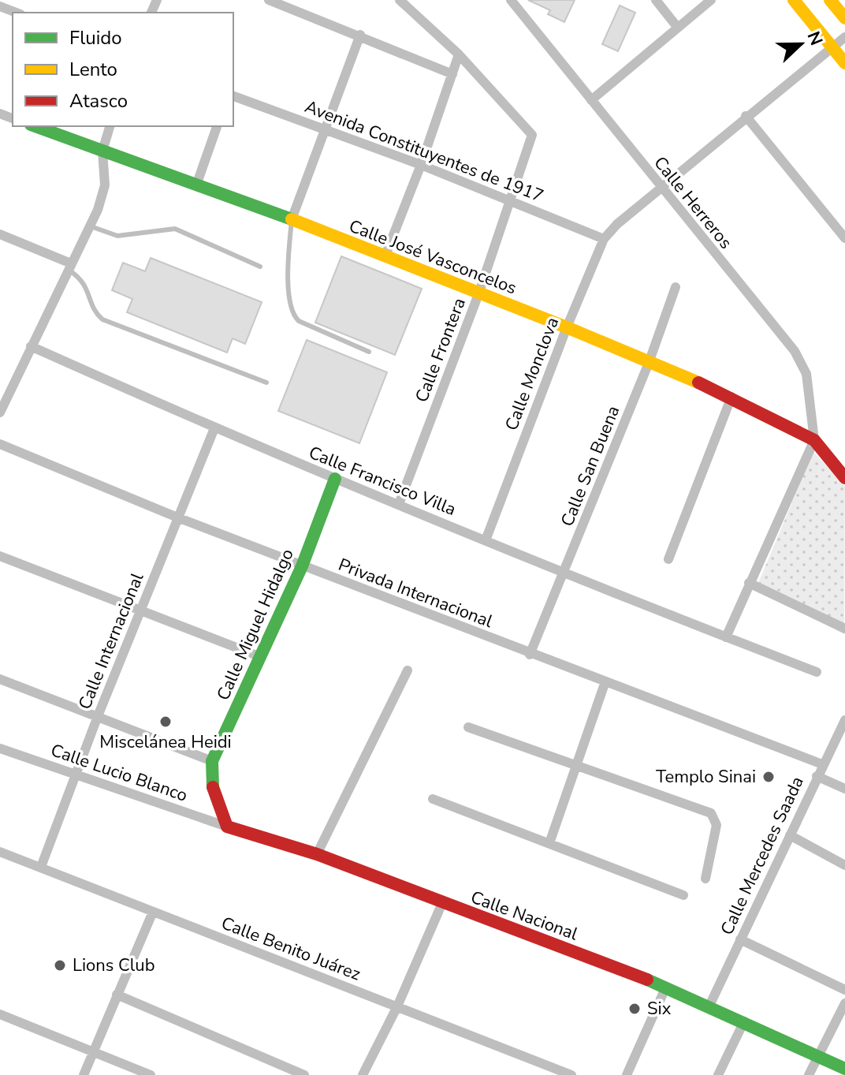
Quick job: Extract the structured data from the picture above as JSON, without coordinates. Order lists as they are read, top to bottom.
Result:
{
  "streets": {
    "street": [
      "Avenida Constituyentes de 1917",
      "Calle Herreros",
      "Calle José Vasconcelos",
      "Calle Frontera",
      "Calle Monclova",
      "Calle San Buena",
      "Calle Francisco Villa",
      "Privada Internacional",
      "Calle Miguel Hidalgo",
      "Calle Internacional",
      "Calle Lucio Blanco",
      "Calle Mercedes Saada",
      "Calle Nacional",
      "Calle Benito Juárez"
    ]
  },
  "crossings": [
    ["Avenida Constituyentes de 1917", "Calle Frontera"],
    ["Avenida Constituyentes de 1917", "Calle Monclova"],
    ["Calle Herreros", "Calle José Vasconcelos"],
    ["Calle Herreros", "Calle Monclova"],
    ["Calle José Vasconcelos", "Calle Frontera"],
    ["Calle José Vasconcelos", "Calle Monclova"],
    ["Calle José Vasconcelos", "Calle San Buena"],
    ["Calle Frontera", "Calle Francisco Villa"],
    ["Calle Monclova", "Calle Francisco Villa"],
    ["Calle San Buena", "Calle Francisco Villa"],
    ["Calle San Buena", "Privada Internacional"],
    ["Calle Francisco Villa", "Calle Miguel Hidalgo"],
    ["Calle Francisco Villa", "Calle Internacional"],
    ["Privada Internacional", "Calle Miguel Hidalgo"],
    ["Privada Internacional", "Calle Internacional"],
    ["Privada Internacional", "Calle Mercedes Saada"],
    ["Calle Miguel Hidalgo", "Calle Lucio Blanco"],
    ["Calle Miguel Hidalgo", "Calle Nacional"],
    ["Calle Internacional", "Calle Lucio Blanco"],
    ["Calle Internacional", "Calle Benito Juárez"],
    ["Calle Lucio Blanco", "Calle Nacional"],
    ["Calle Mercedes Saada", "Calle Nacional"]
  ],
  "places": [
    "Miscelánea Heidi",
    "Templo Sinai",
    "Lions Club",
    "Six"
  ],
  "legend": ["Fluido", "Lento", "Atasco"],
  "north": "right"
}
